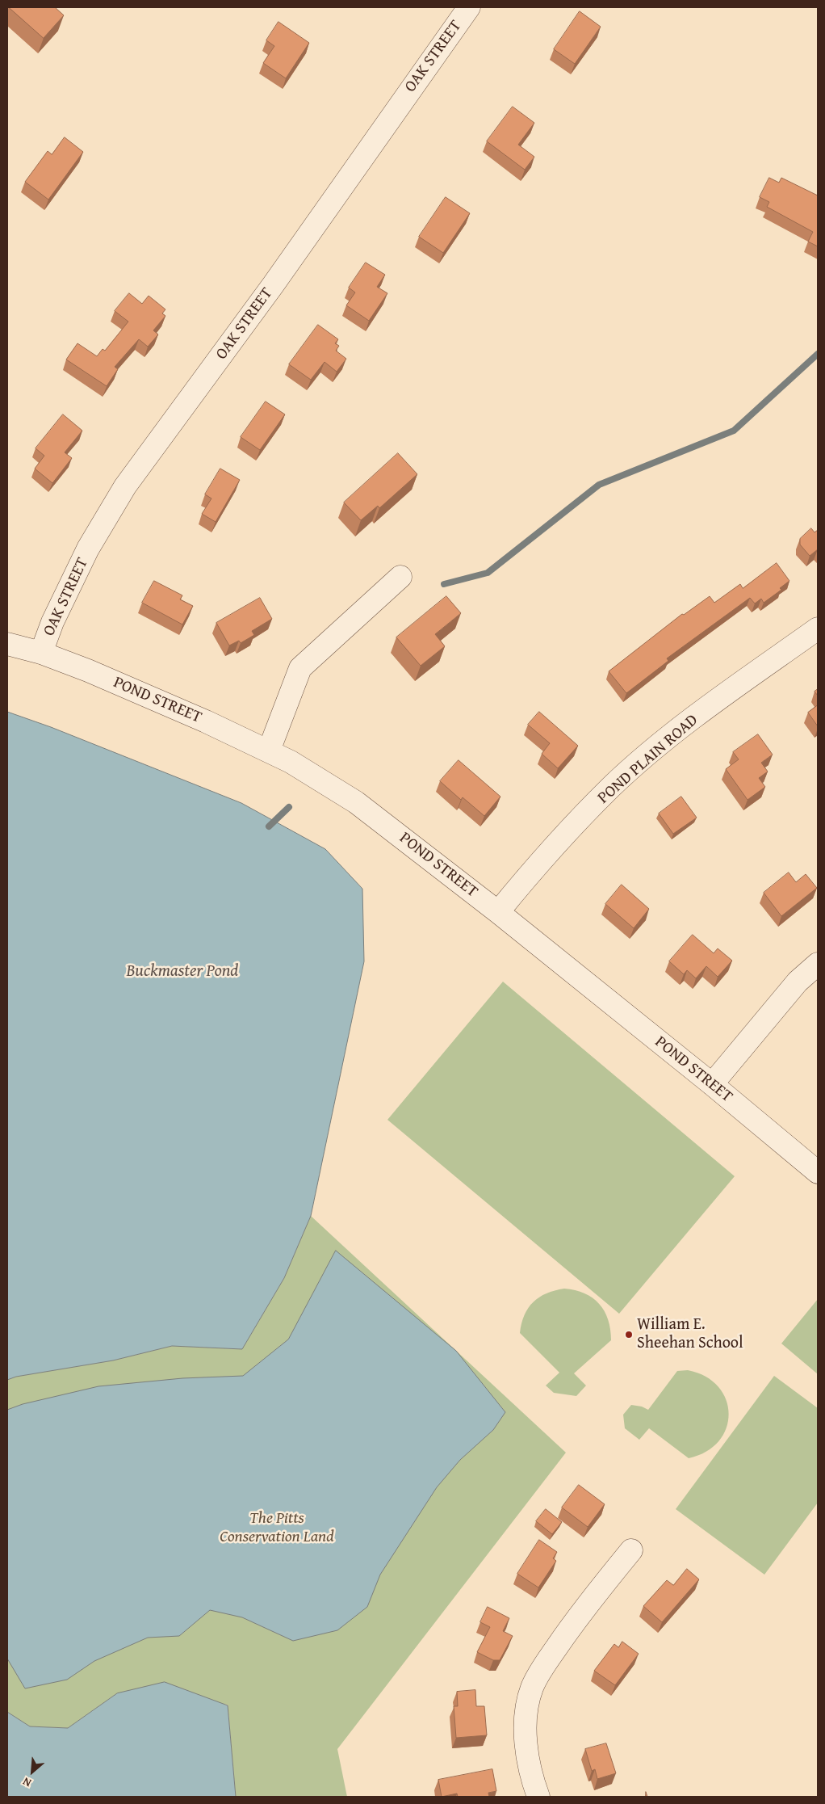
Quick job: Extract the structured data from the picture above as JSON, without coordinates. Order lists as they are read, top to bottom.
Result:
{
  "streets": {
    "street": ["OAK STREET", "POND STREET", "POND PLAIN ROAD"]
  },
  "crossings": [
    ["OAK STREET", "POND STREET"],
    ["POND STREET", "POND PLAIN ROAD"]
  ],
  "water": ["Buckmaster Pond"],
  "parks": ["The Pitts Conservation Land"],
  "places": ["William E. Sheehan School"],
  "north": "bottom left"
}
